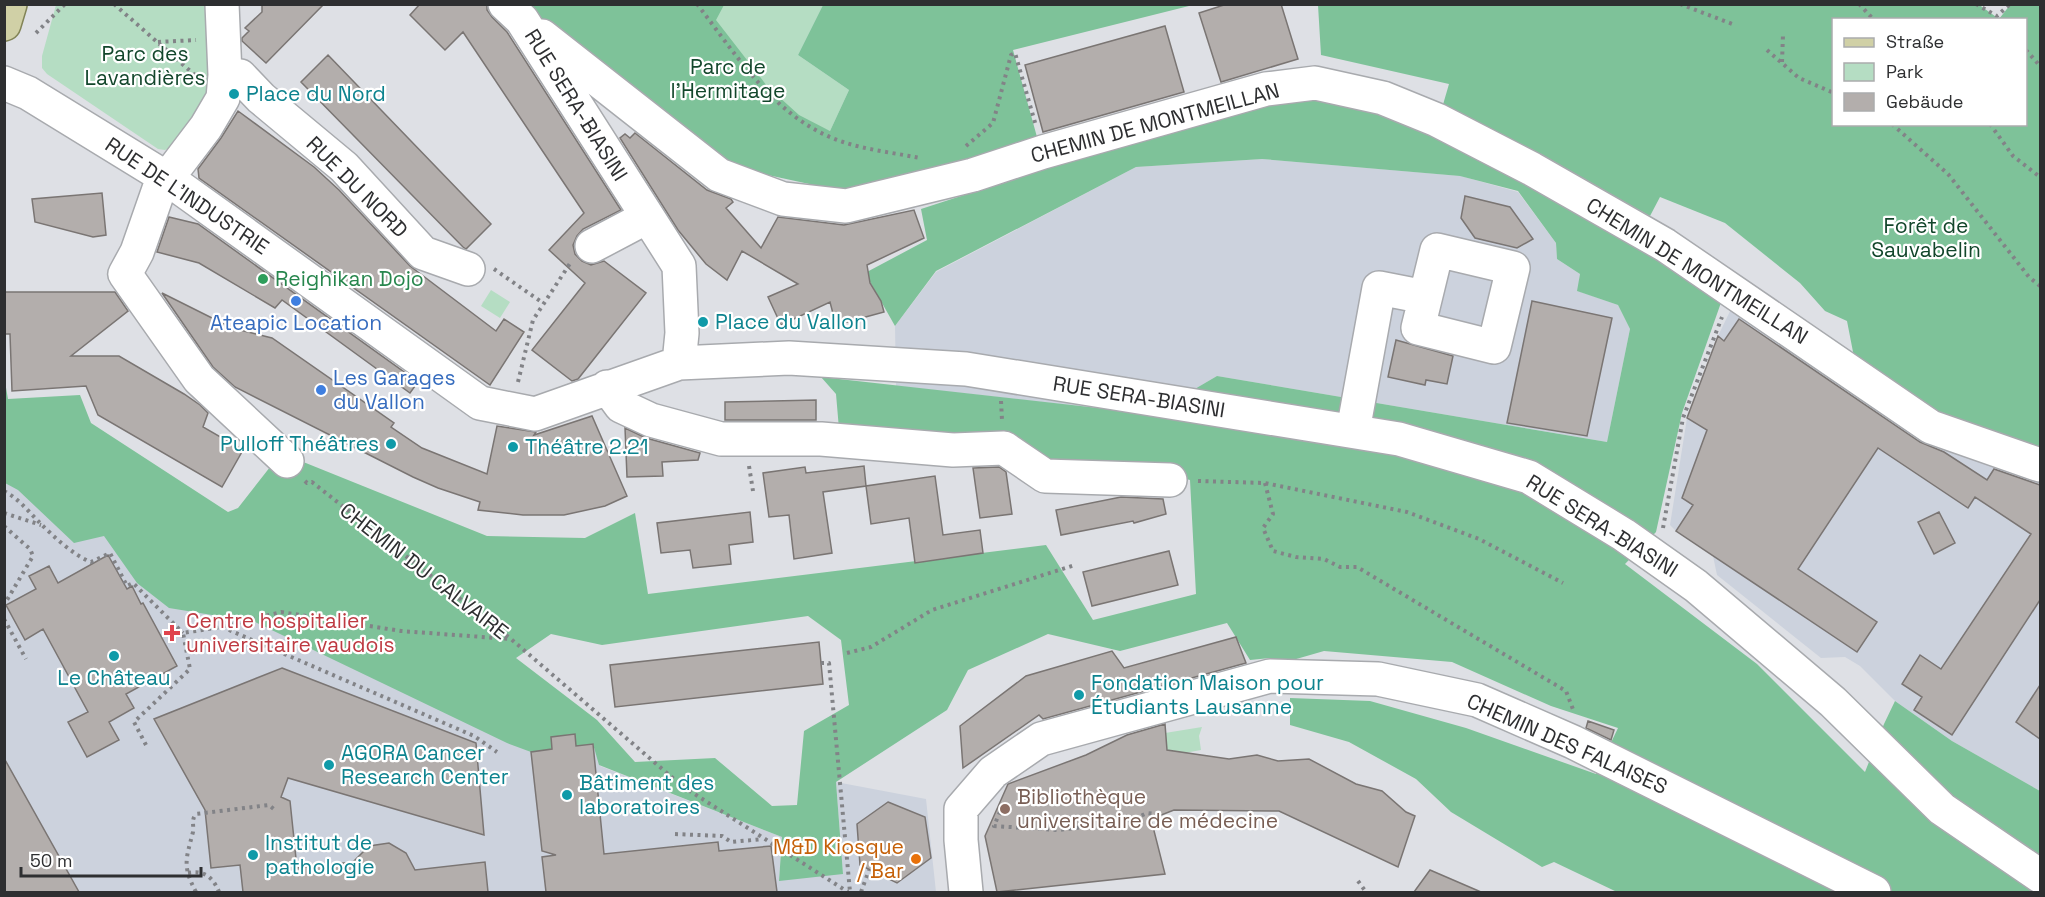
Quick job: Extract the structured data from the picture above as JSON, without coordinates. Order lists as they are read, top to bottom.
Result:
{
  "streets": {
    "street": [
      "RUE SERA-BIASINI",
      "CHEMIN DE MONTMEILLAN",
      "RUE DU NORD",
      "RUE DE L'INDUSTRIE",
      "CHEMIN DES FALAISES"
    ],
    "path": ["CHEMIN DU CALVAIRE"]
  },
  "crossings": [
    ["RUE SERA-BIASINI", "CHEMIN DE MONTMEILLAN"]
  ],
  "parks": ["Parc des Lavandières", "Parc de l'Hermitage", "Forêt de Sauvabelin"],
  "places": {
    "other": [
      "Place du Nord",
      "Reighikan Dojo",
      "Ateapic Location",
      "Place du Vallon",
      "Les Garages du Vallon",
      "Pulloff Théâtres",
      "Théâtre 2.21",
      "Le Château",
      "Fondation Maison pour Étudiants Lausanne",
      "AGORA Cancer Research Center",
      "Bâtiment des laboratoires",
      "Bibliothèque universitaire de médecine",
      "Institut de pathologie",
      "M&D Kiosque / Bar"
    ],
    "health": ["Centre hospitalier universitaire vaudois"]
  },
  "legend": ["Straße", "Park", "Gebäude"],
  "scale_bar": "50 m"
}
